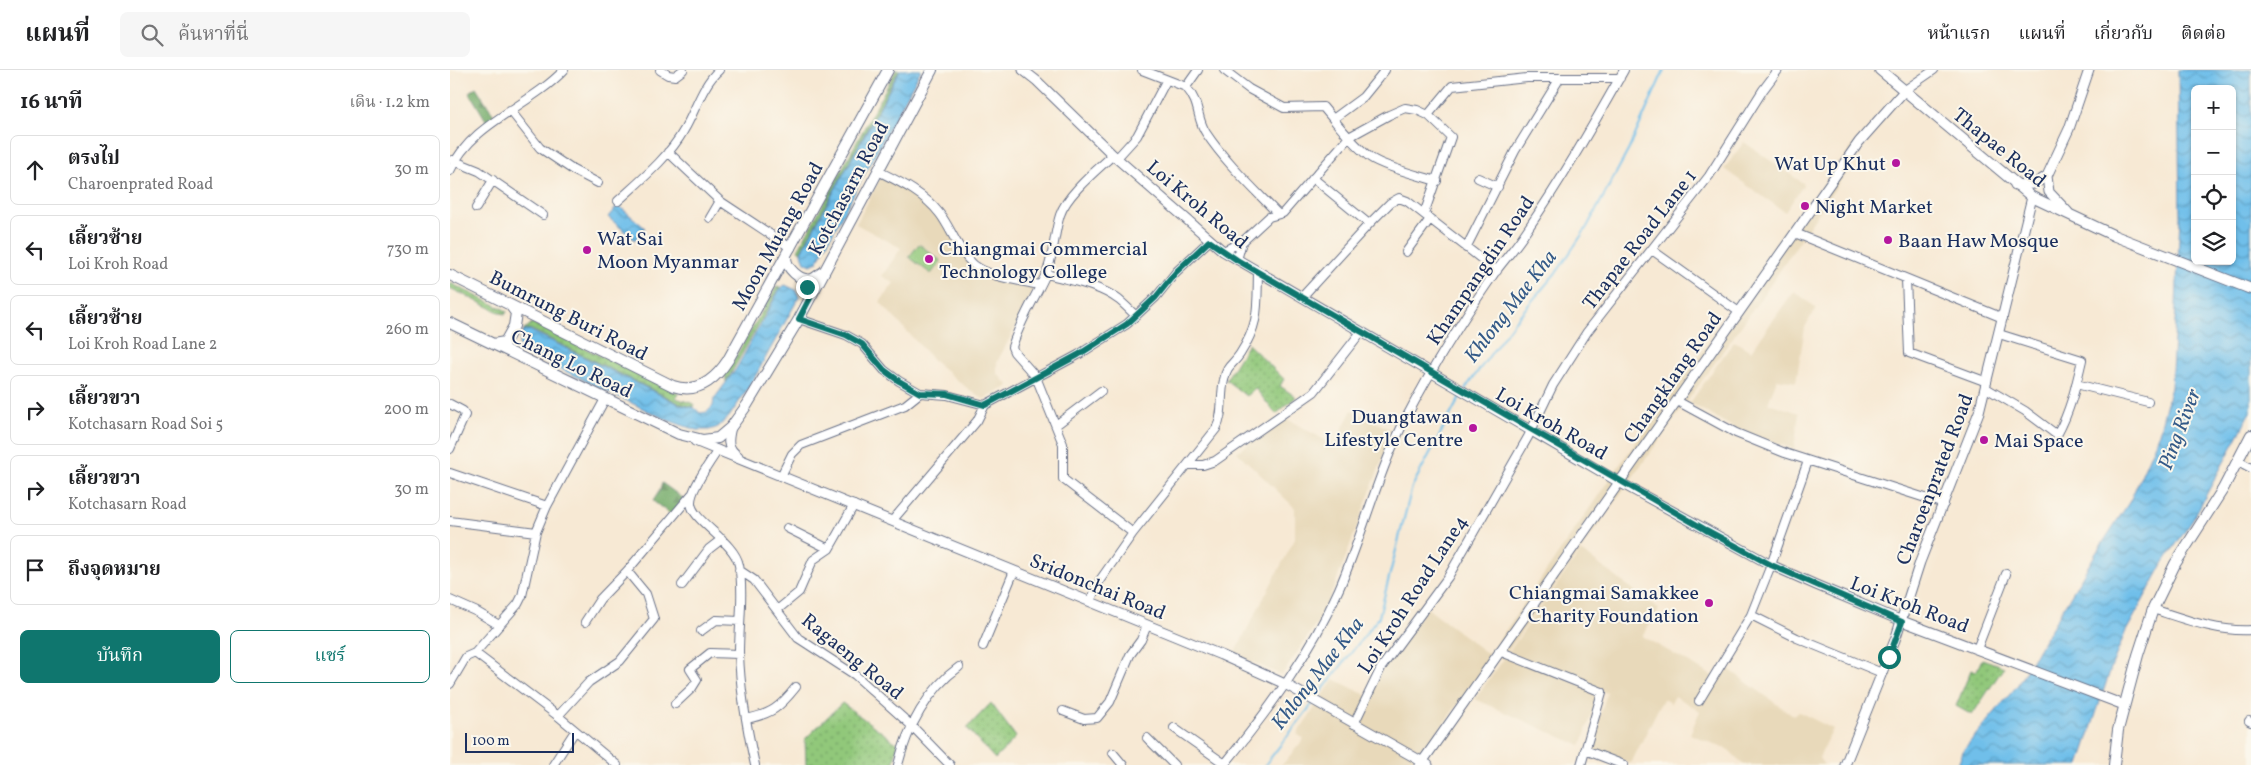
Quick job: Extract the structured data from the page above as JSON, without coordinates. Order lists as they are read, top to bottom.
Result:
{
  "streets": {
    "main road": [
      "Thapae Road",
      "Kotchasarn Road",
      "Moon Muang Road",
      "Bumrung Buri Road",
      "Chang Lo Road"
    ],
    "street": [
      "Loi Kroh Road",
      "Thapae Road Lane 1",
      "Khampangdin Road",
      "Changklang Road",
      "Charoenprated Road",
      "Sridonchai Road",
      "Loi Kroh Road Lane4",
      "Ragaeng Road"
    ]
  },
  "crossings": [
    ["Thapae Road", "Changklang Road"],
    ["Thapae Road", "Charoenprated Road"],
    ["Kotchasarn Road", "Chang Lo Road"],
    ["Kotchasarn Road", "Sridonchai Road"],
    ["Loi Kroh Road", "Thapae Road Lane 1"],
    ["Loi Kroh Road", "Khampangdin Road"],
    ["Loi Kroh Road", "Changklang Road"],
    ["Loi Kroh Road", "Charoenprated Road"],
    ["Loi Kroh Road", "Loi Kroh Road Lane4"],
    ["Moon Muang Road", "Bumrung Buri Road"],
    ["Thapae Road Lane 1", "Loi Kroh Road Lane4"],
    ["Khampangdin Road", "Sridonchai Road"],
    ["Chang Lo Road", "Sridonchai Road"],
    ["Changklang Road", "Sridonchai Road"],
    ["Sridonchai Road", "Loi Kroh Road Lane4"]
  ],
  "water": ["Khlong Mae Kha", "Ping River"],
  "places": [
    "Wat Up Khut",
    "Night Market",
    "Baan Haw Mosque",
    "Wat Sai Moon Myanmar",
    "Chiangmai Commercial Technology College",
    "Duangtawan Lifestyle Centre",
    "Mai Space",
    "Chiangmai Samakkee Charity Foundation"
  ],
  "scale_bar": "100 m",
  "page": {
    "header": "แผนที่",
    "search": "ค้นหาที่นี่",
    "nav": [
      "หน้าแรก",
      "แผนที่",
      "เกี่ยวกับ",
      "ติดต่อ"
    ],
    "heading": ["16 นาที", "เดิน · 1.2 km"],
    "map_buttons": ["+", "−"],
    "list": [
      ["ตรงไป", "Charoenprated Road", "30 m"],
      ["เลี้ยวซ้าย", "Loi Kroh Road", "730 m"],
      ["เลี้ยวซ้าย", "Loi Kroh Road Lane 2", "260 m"],
      ["เลี้ยวขวา", "Kotchasarn Road Soi 5", "200 m"],
      ["เลี้ยวขวา", "Kotchasarn Road", "30 m"],
      "ถึงจุดหมาย"
    ],
    "buttons": ["บันทึก", "แชร์"],
    "scale": "100 m"
  }
}
